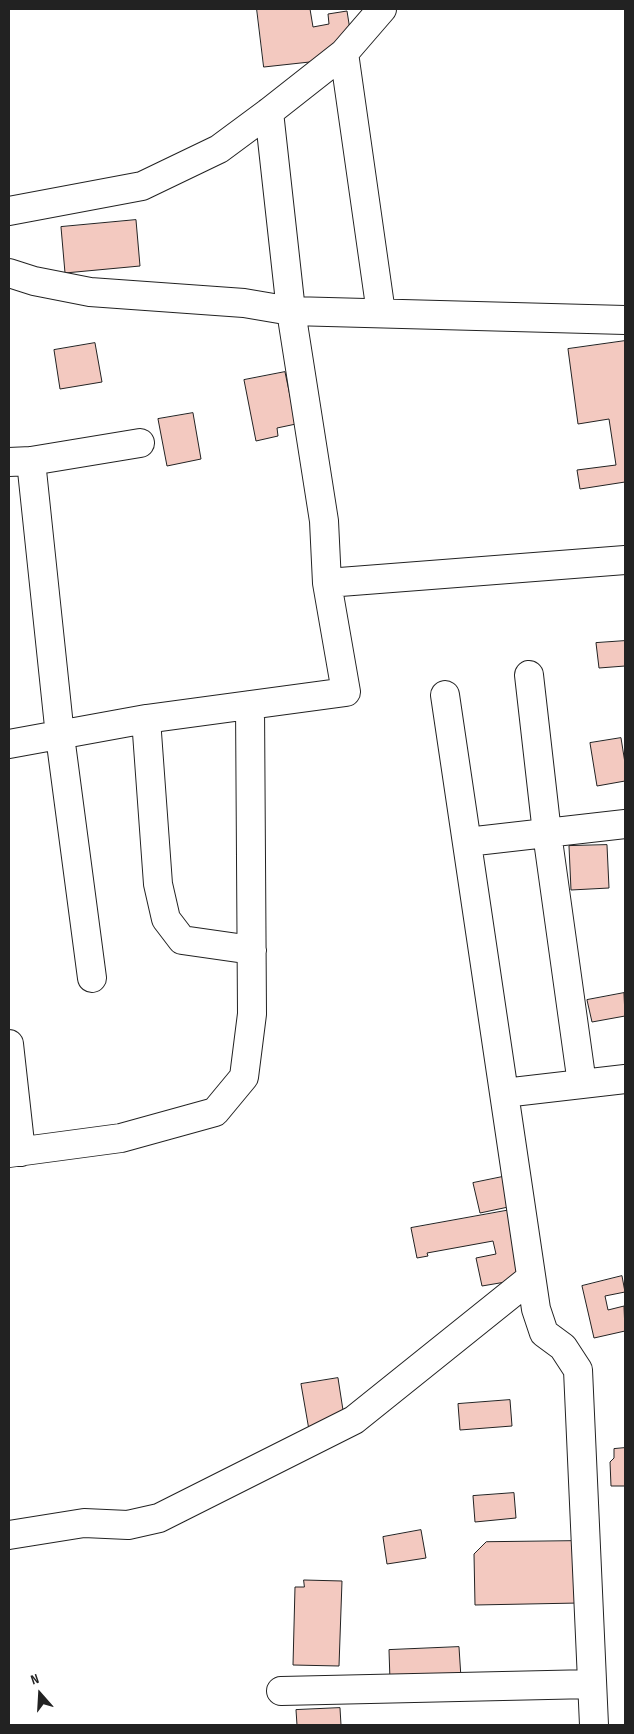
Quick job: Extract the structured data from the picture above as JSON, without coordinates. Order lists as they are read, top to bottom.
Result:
{
  "north": "top"
}
